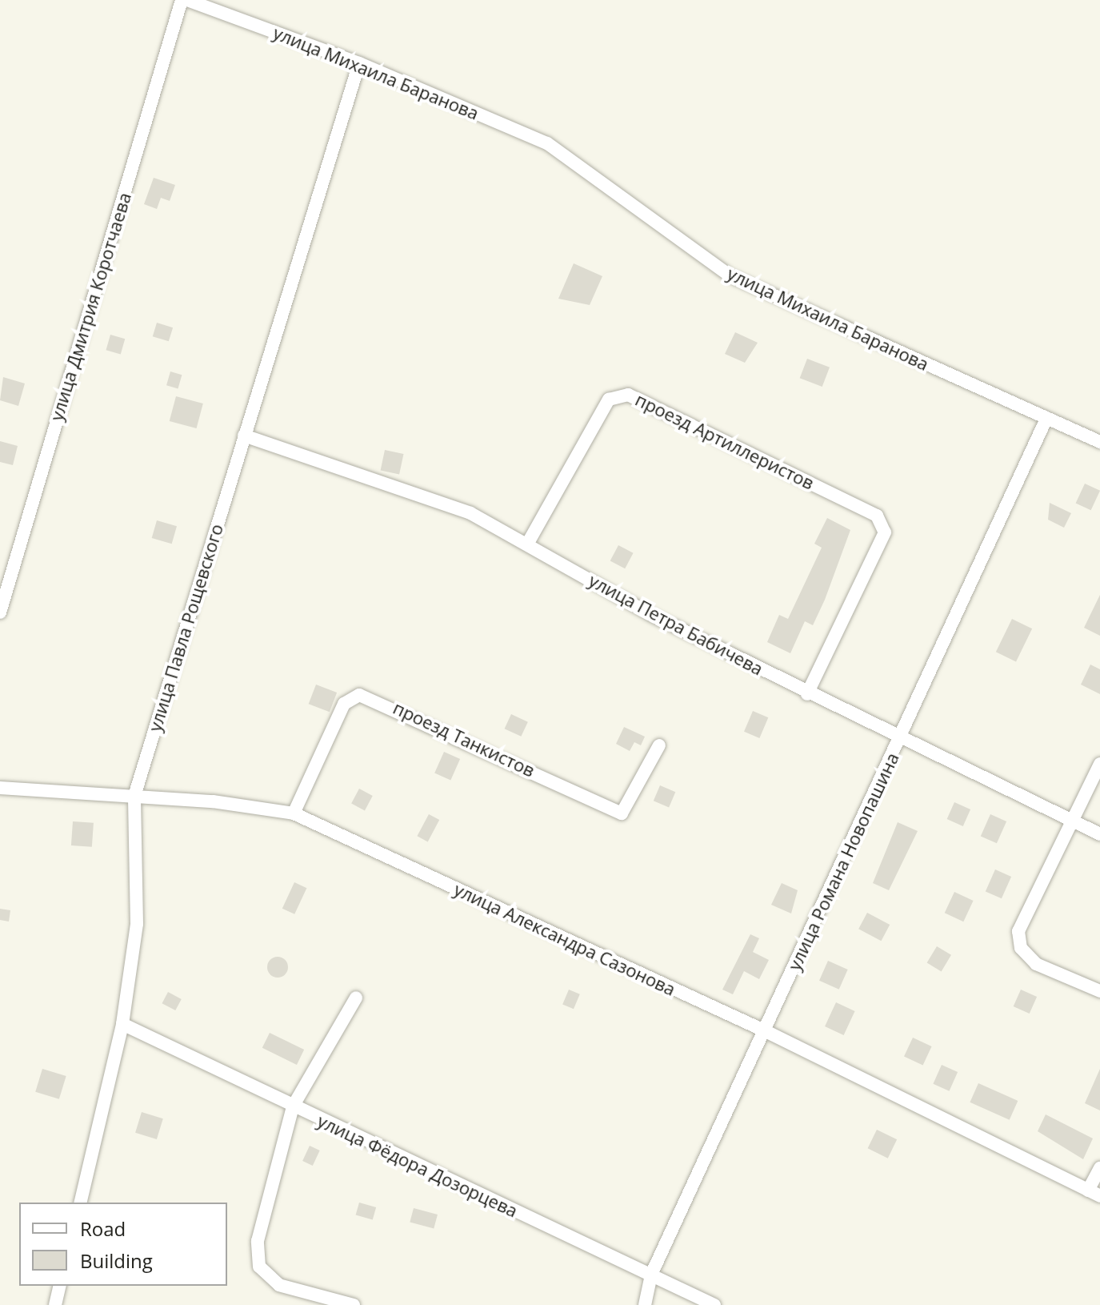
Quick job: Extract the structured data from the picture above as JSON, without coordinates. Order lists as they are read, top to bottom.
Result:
{
  "streets": {
    "street": [
      "улица Михаила Баранова",
      "улица Дмитрия Коротчаева",
      "проезд Артиллеристов",
      "улица Петра Бабичева",
      "улица Павла Рощевского",
      "проезд Танкистов",
      "улица Романа Новопашина",
      "улица Александра Сазонова",
      "улица Фёдора Дозорцева"
    ]
  },
  "crossings": [
    ["улица Михаила Баранова", "улица Павла Рощевского"],
    ["улица Михаила Баранова", "улица Романа Новопашина"],
    ["проезд Артиллеристов", "улица Петра Бабичева"],
    ["улица Петра Бабичева", "улица Павла Рощевского"],
    ["улица Петра Бабичева", "улица Романа Новопашина"],
    ["улица Павла Рощевского", "улица Александра Сазонова"],
    ["улица Павла Рощевского", "улица Фёдора Дозорцева"],
    ["проезд Танкистов", "улица Александра Сазонова"],
    ["улица Романа Новопашина", "улица Александра Сазонова"],
    ["улица Романа Новопашина", "улица Фёдора Дозорцева"]
  ],
  "legend": ["Road", "Building"]
}
